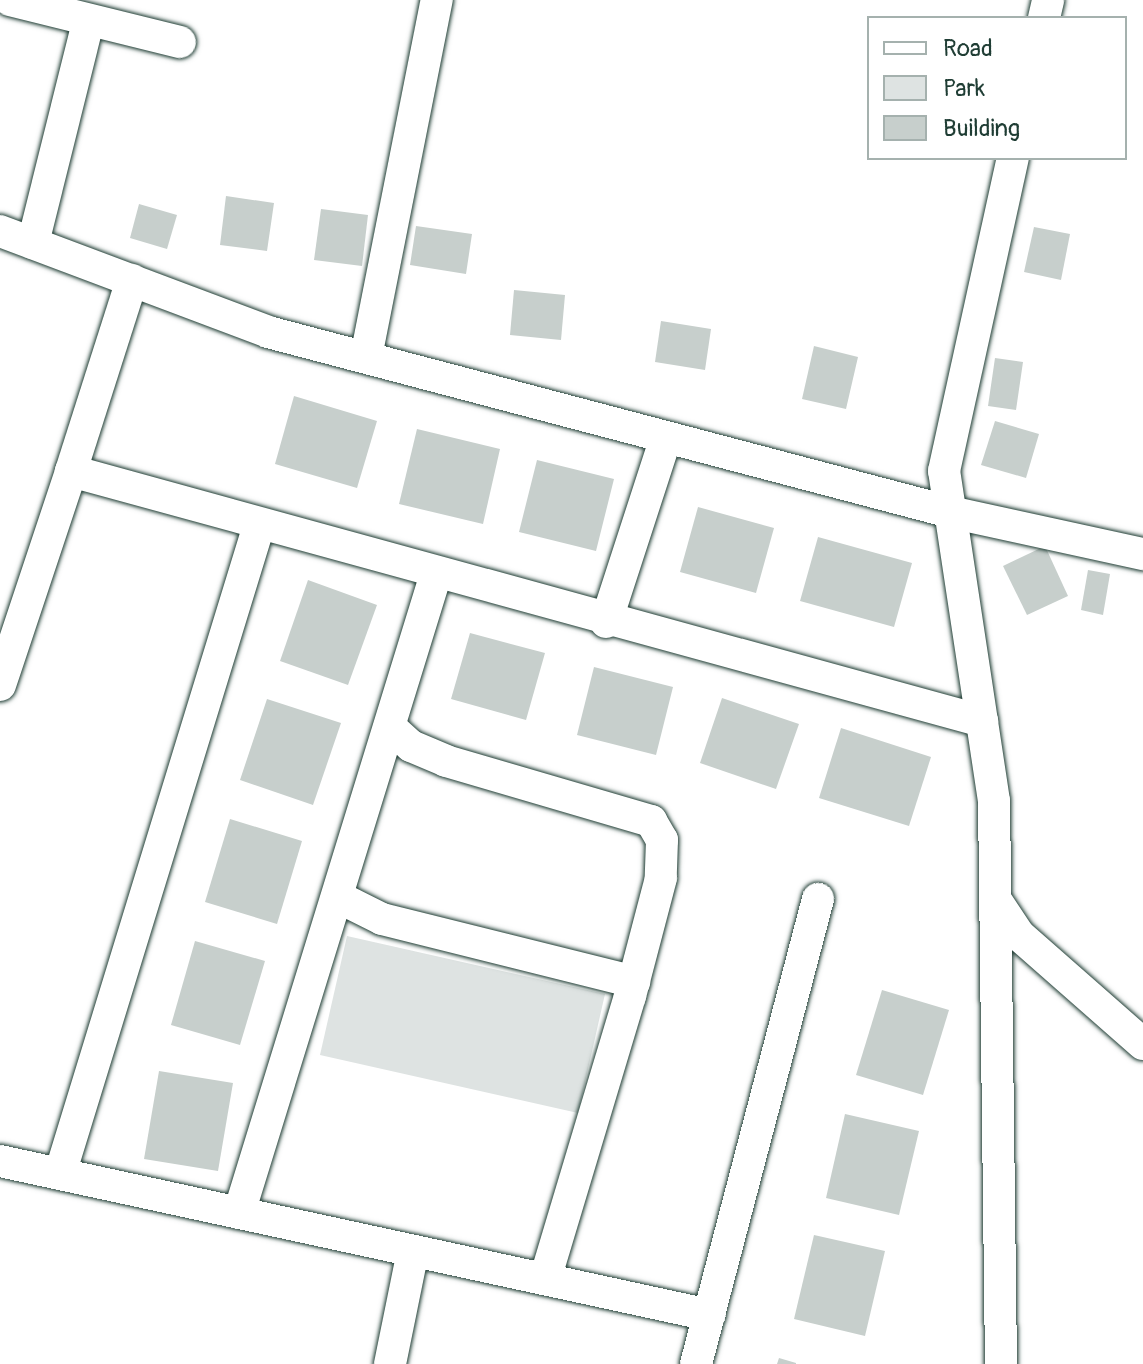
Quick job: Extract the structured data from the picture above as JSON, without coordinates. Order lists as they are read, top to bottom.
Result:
{
  "legend": ["Road", "Park", "Building"]
}
